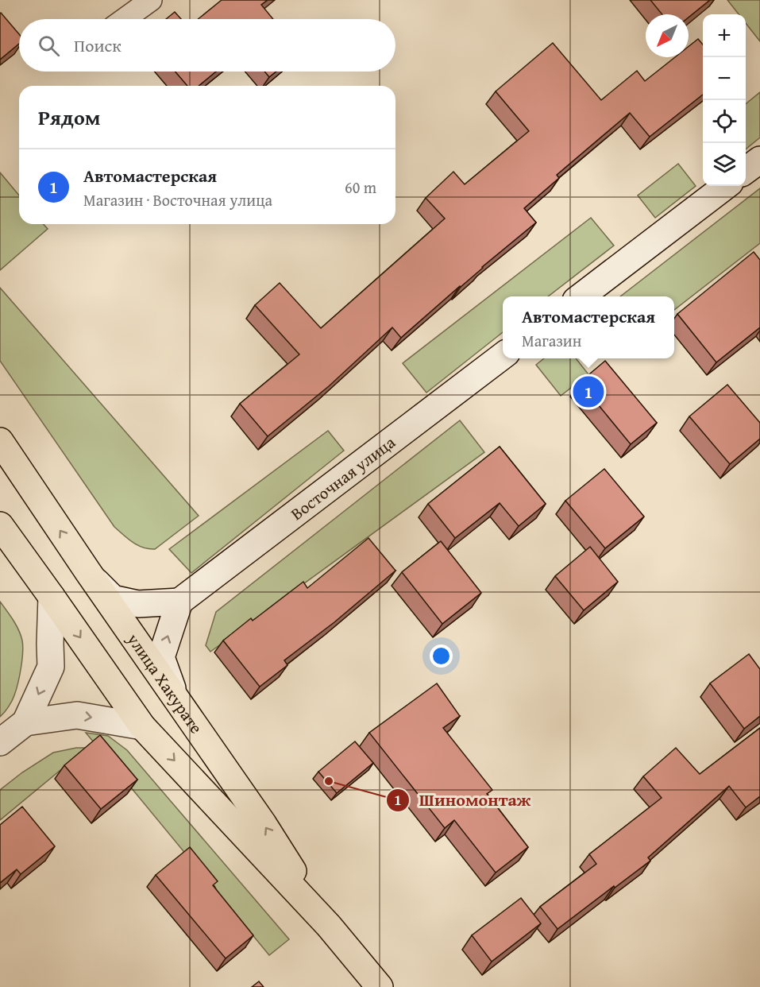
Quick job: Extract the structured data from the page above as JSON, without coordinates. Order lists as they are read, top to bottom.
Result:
{
  "streets": {
    "main road": ["улица Хакурате"],
    "street": ["Восточная улица"]
  },
  "places": ["Шиномонтаж"],
  "north": "bottom left",
  "page": {
    "map_buttons": ["+", "−"],
    "search": "Поиск",
    "heading": "Рядом",
    "list": [
      {
        "mark": "1",
        "name": "Автомастерская",
        "note": "Магазин · Восточная улица",
        "value": "60 m"
      }
    ],
    "popup": ["Автомастерская", "Магазин"],
    "pins": "1"
  }
}
